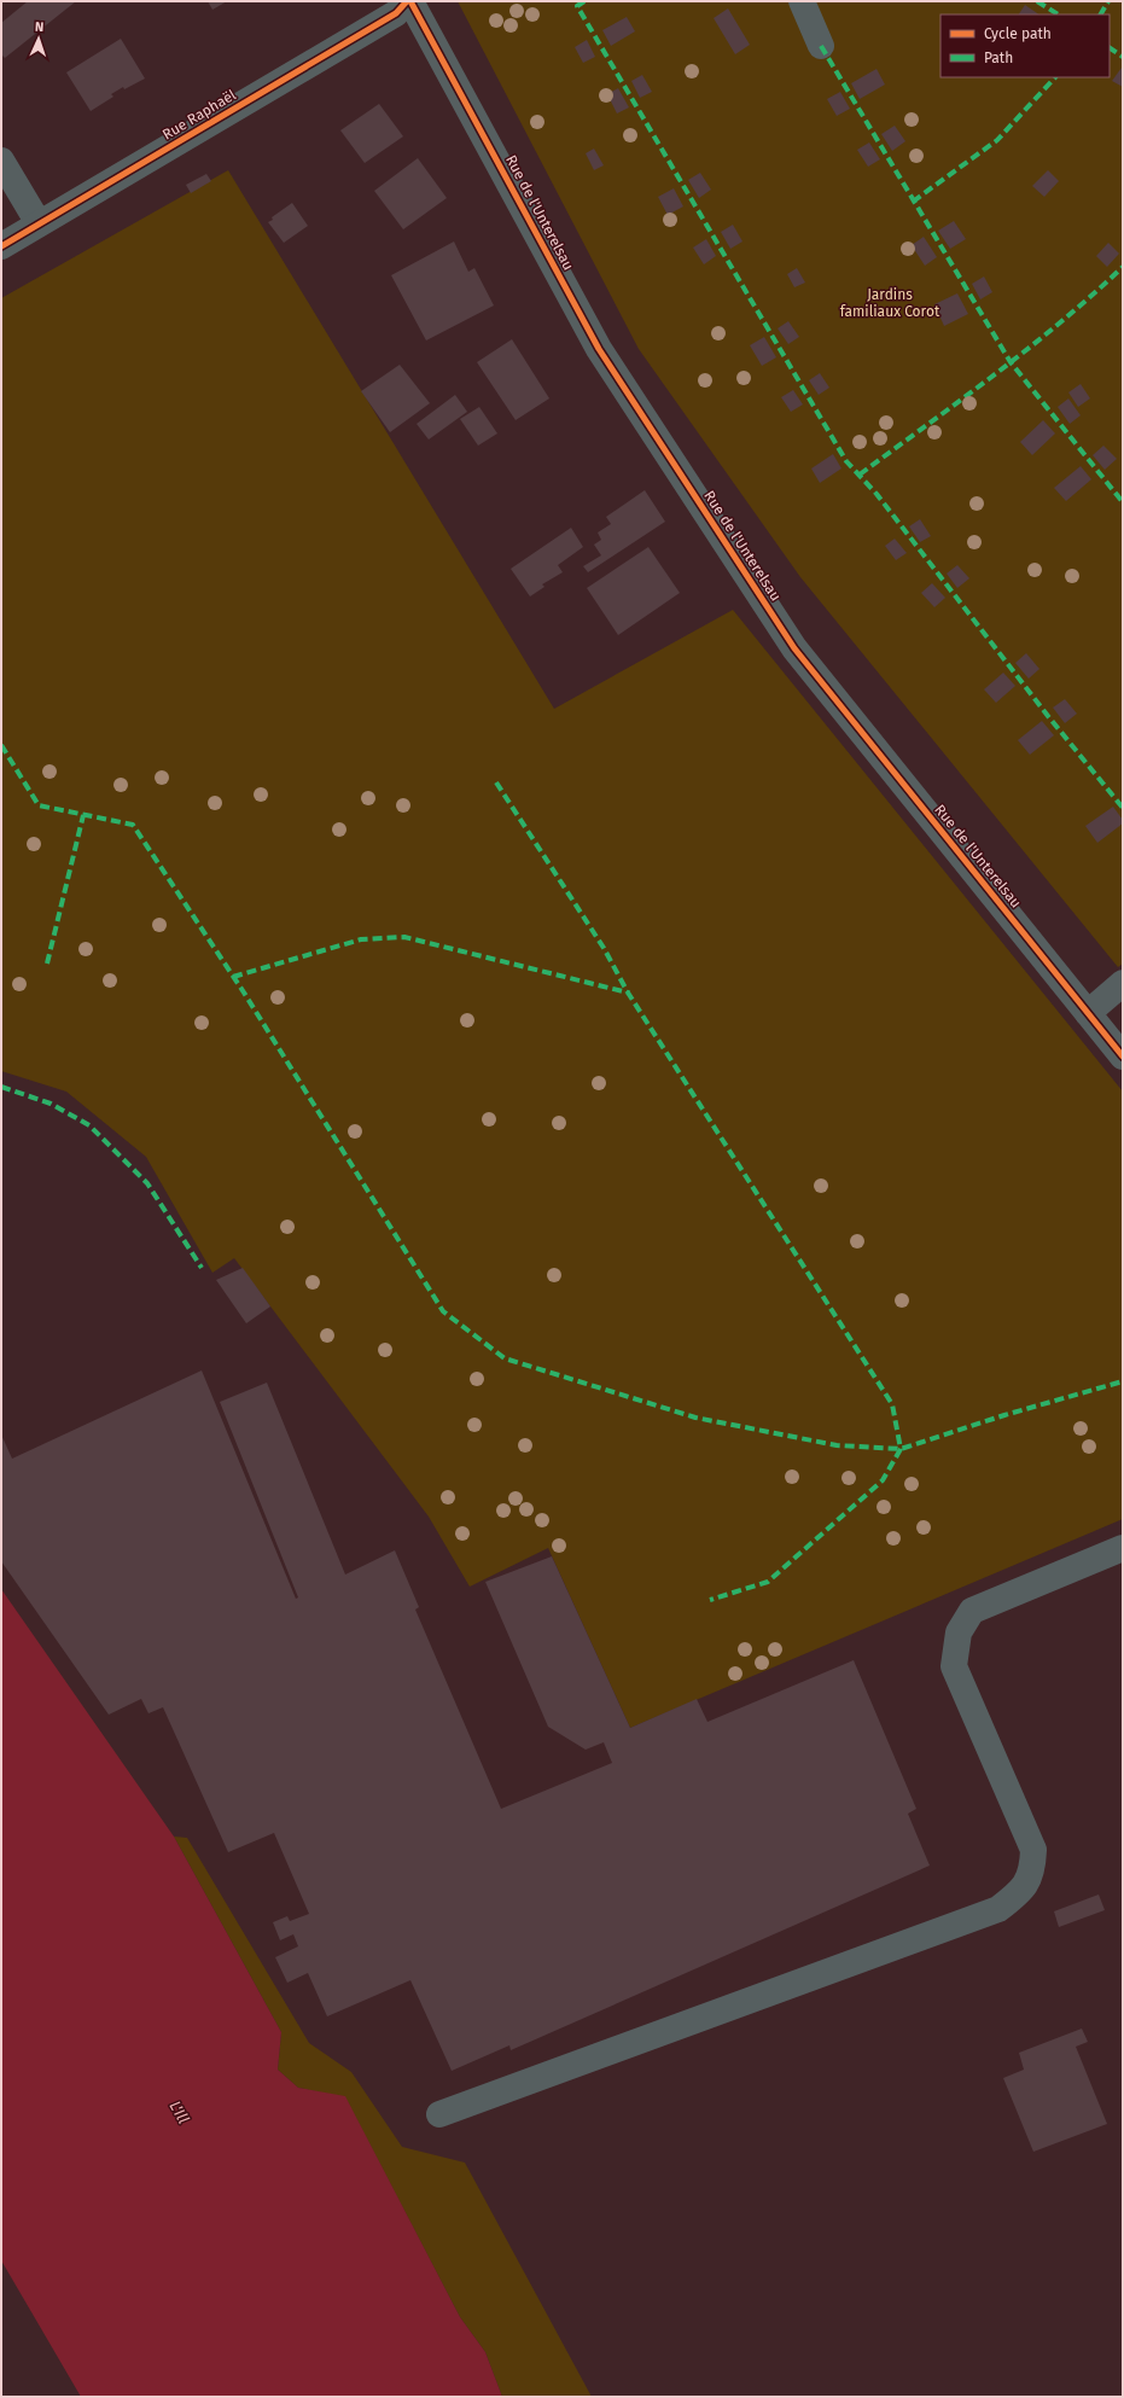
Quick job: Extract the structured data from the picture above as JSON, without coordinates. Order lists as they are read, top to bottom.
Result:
{
  "streets": {
    "street": ["Rue Raphaël", "Rue de l'Unterelsau"]
  },
  "water": ["L'Ill"],
  "parks": ["Jardins familiaux Corot"],
  "legend": ["Cycle path", "Path"],
  "north": "top"
}
